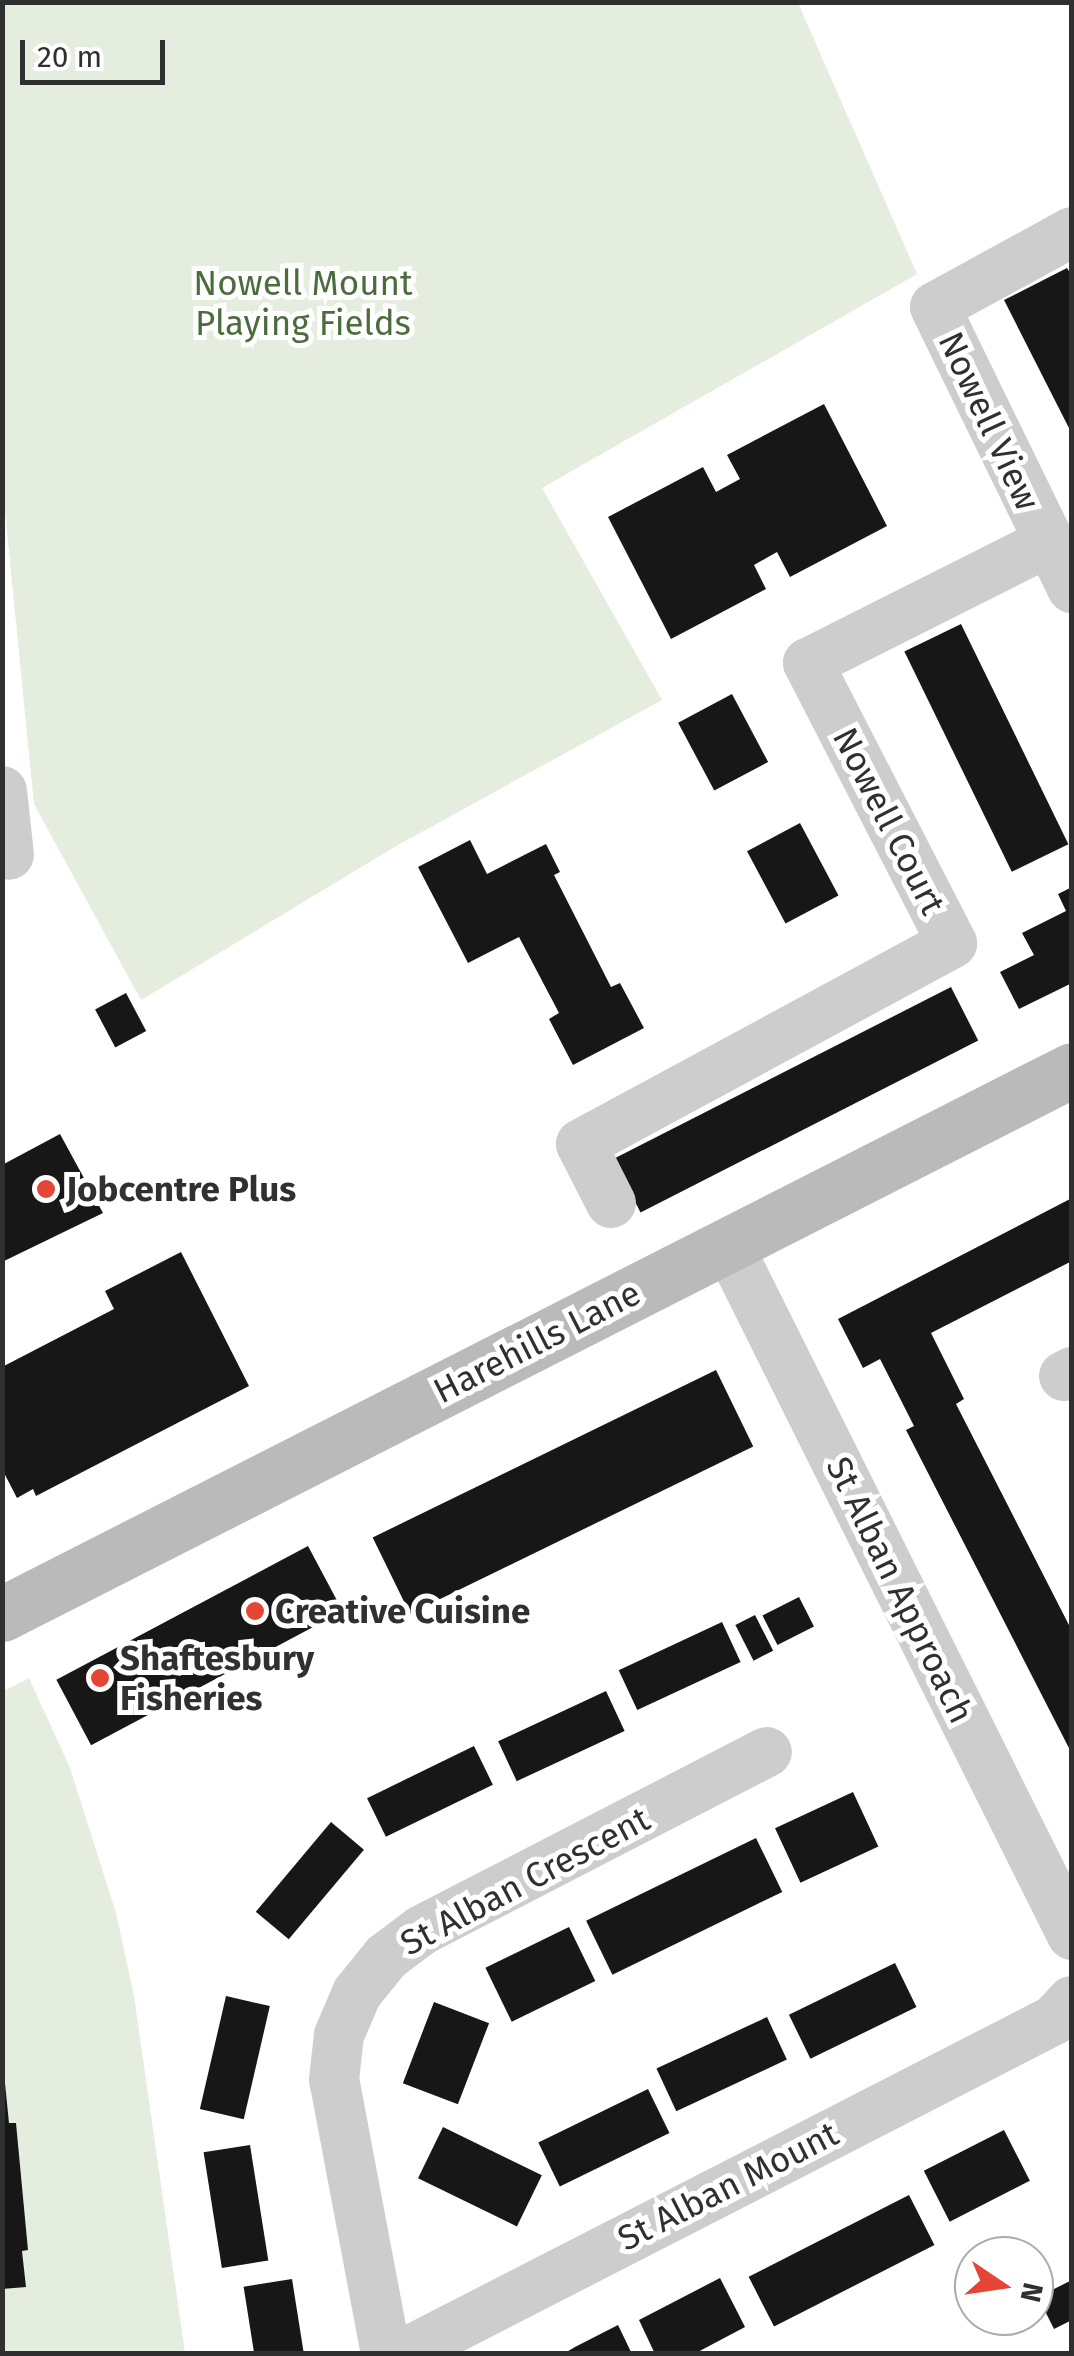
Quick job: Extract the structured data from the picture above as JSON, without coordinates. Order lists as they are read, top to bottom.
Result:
{
  "streets": {
    "main road": ["Harehills Lane"],
    "street": [
      "Nowell View",
      "Nowell Court",
      "St Alban Approach",
      "St Alban Crescent",
      "St Alban Mount"
    ]
  },
  "crossings": [
    ["Nowell View", "Nowell Court"],
    ["Harehills Lane", "St Alban Approach"]
  ],
  "parks": ["Nowell Mount Playing Fields"],
  "places": ["Jobcentre Plus", "Creative Cuisine", "Shaftesbury Fisheries"],
  "scale_bar": "20 m",
  "north": "right"
}
